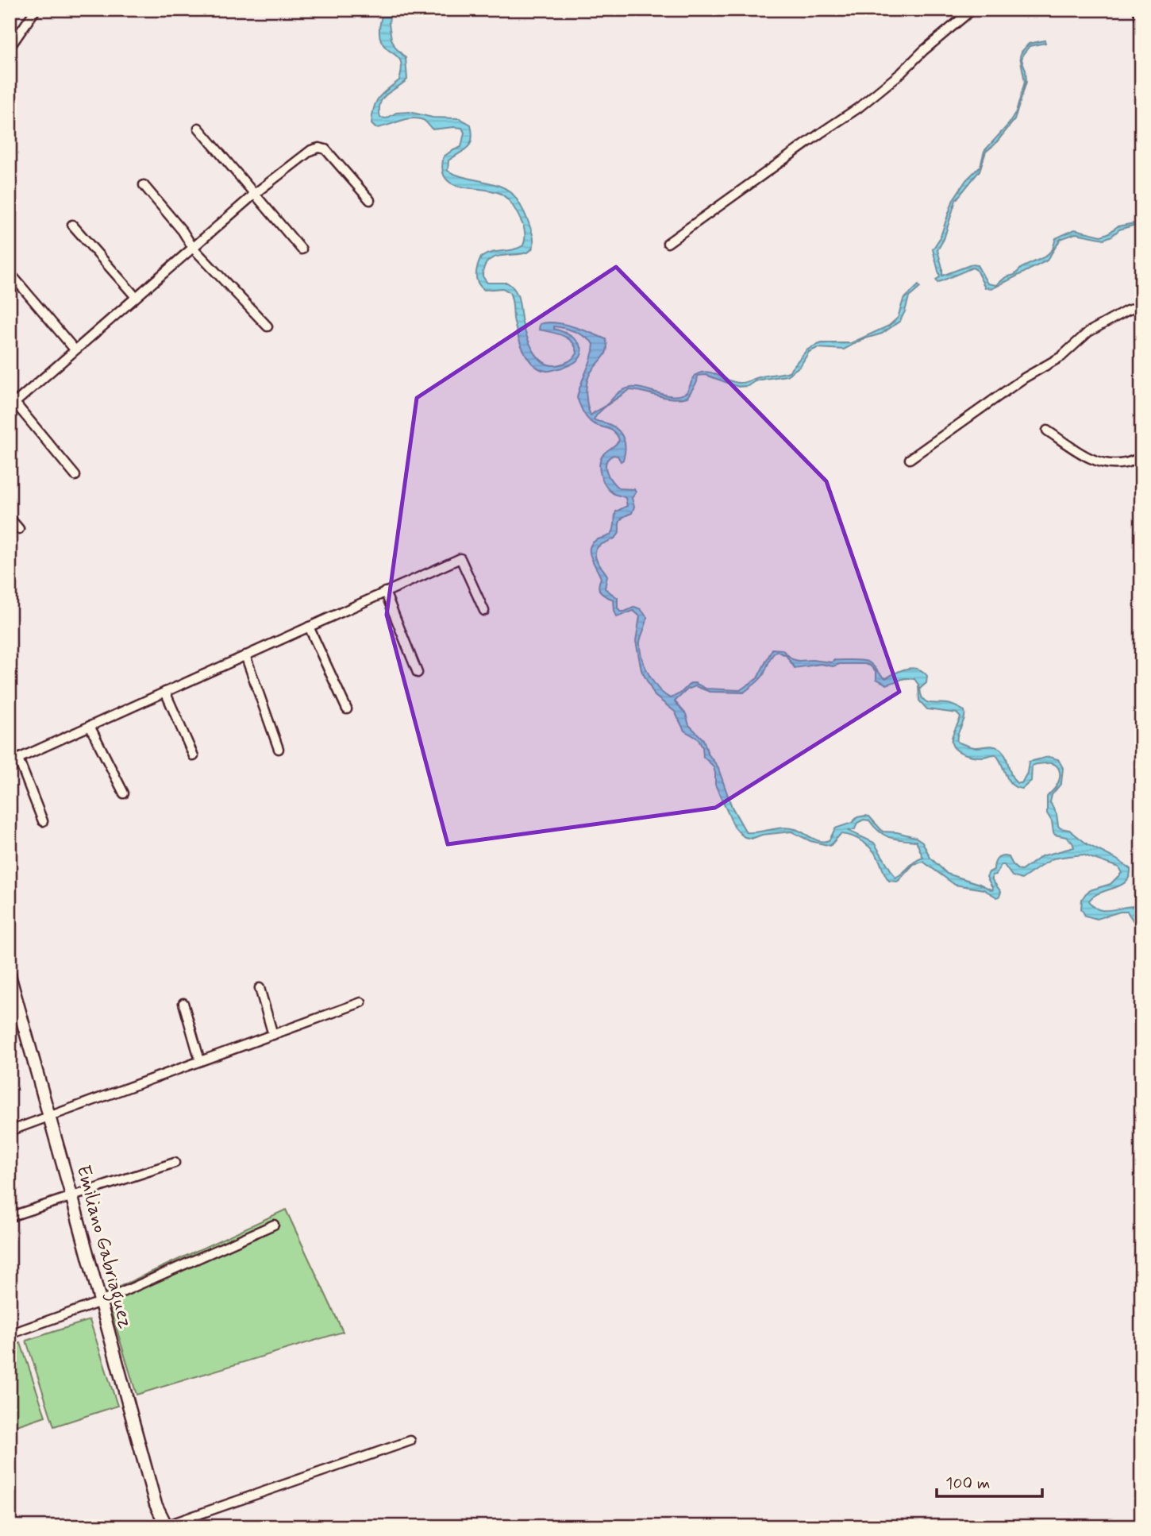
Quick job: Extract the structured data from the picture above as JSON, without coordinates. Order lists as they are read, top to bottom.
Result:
{
  "streets": {
    "main road": ["Emiliano Gabriaguez"]
  },
  "scale_bar": "100 m"
}
